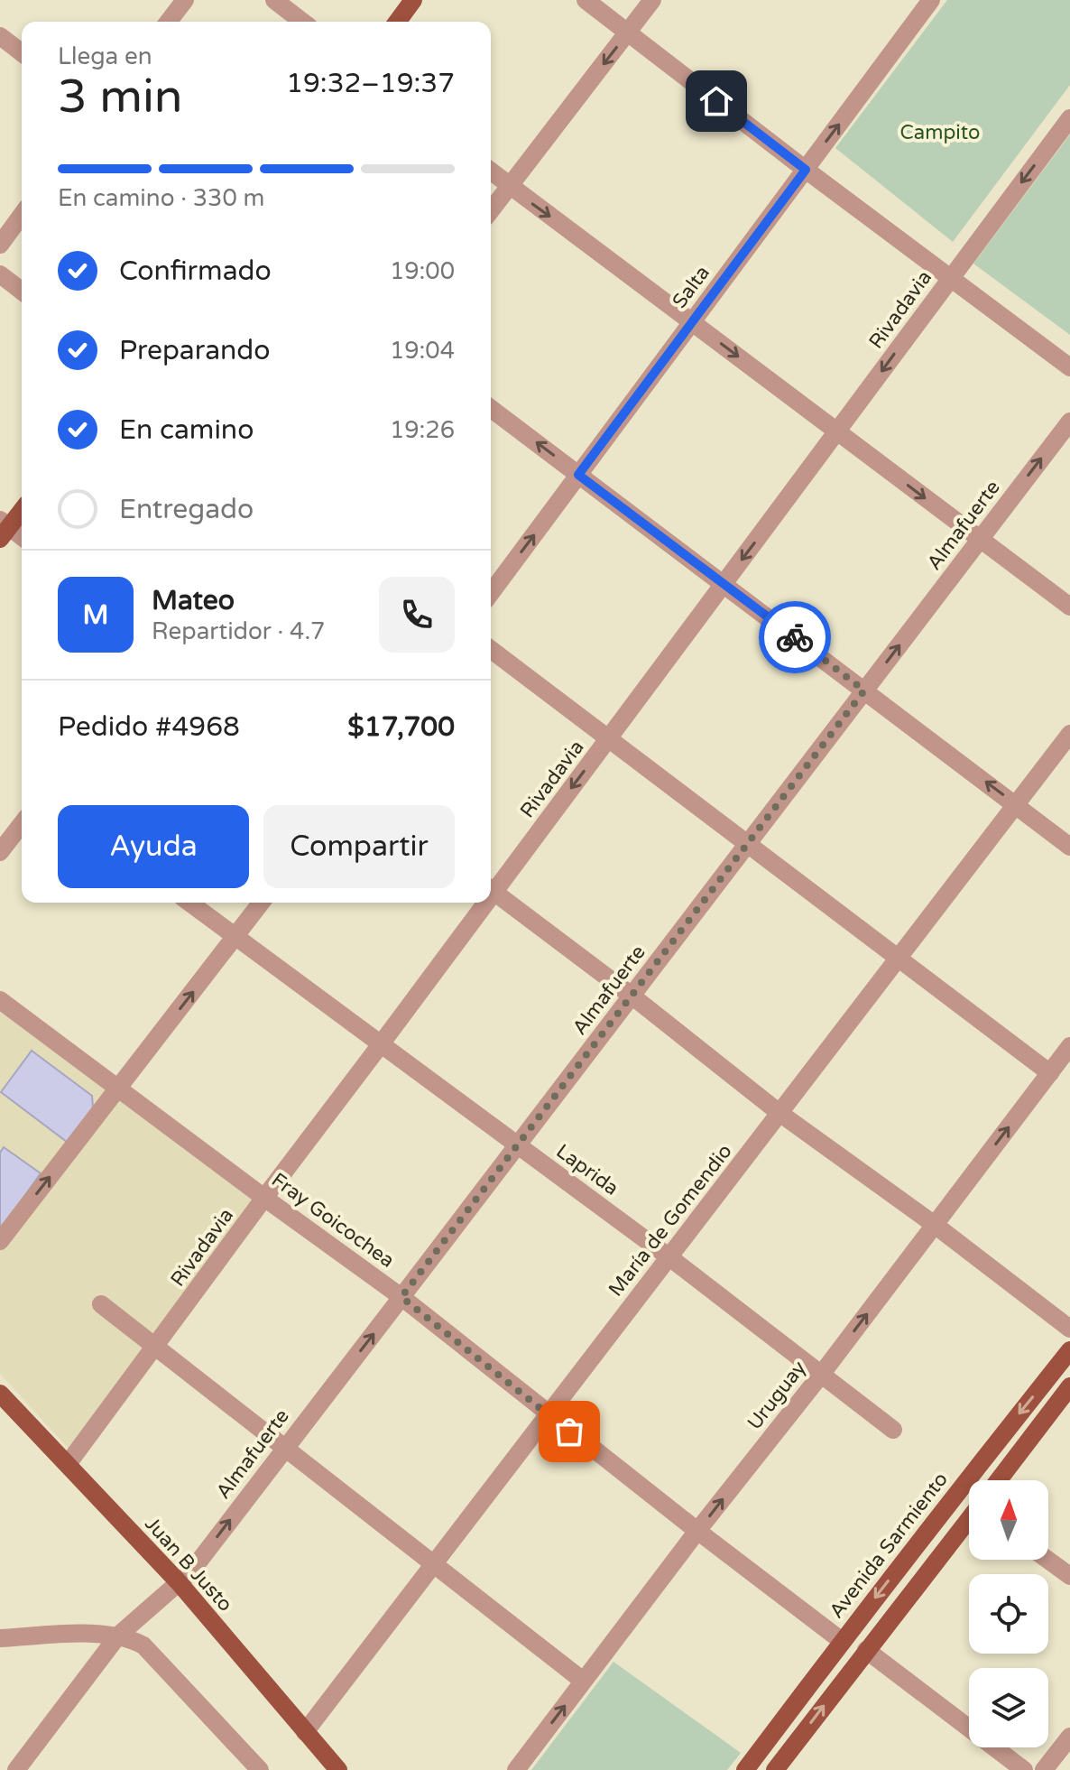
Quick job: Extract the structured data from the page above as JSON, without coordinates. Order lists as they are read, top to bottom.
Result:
{
  "streets": {
    "main road": ["Avenida Sarmiento", "Juan B Justo"],
    "street": [
      "Salta",
      "Rivadavia",
      "Almafuerte",
      "Laprida",
      "Fray Goicochea",
      "María de Gomendio",
      "Uruguay"
    ]
  },
  "crossings": [
    ["Rivadavia", "Laprida"],
    ["Rivadavia", "Fray Goicochea"],
    ["Rivadavia", "Juan B Justo"],
    ["Almafuerte", "Laprida"],
    ["Almafuerte", "Fray Goicochea"],
    ["Almafuerte", "Juan B Justo"],
    ["Laprida", "María de Gomendio"],
    ["Laprida", "Uruguay"],
    ["Fray Goicochea", "María de Gomendio"],
    ["Fray Goicochea", "Uruguay"],
    ["Fray Goicochea", "Avenida Sarmiento"],
    ["María de Gomendio", "Juan B Justo"]
  ],
  "one_way": [
    "Salta",
    "Rivadavia",
    "Almafuerte",
    "Uruguay"
  ],
  "parks": ["Campito"],
  "north": "top",
  "page": {
    "heading": ["3 min", "Llega en", "19:32–19:37"],
    "panel": [
      "Mateo",
      "Repartidor · 4.7",
      "Pedido #4968",
      "$17,700"
    ],
    "bar": "En camino · 330 m",
    "list": [
      ["Confirmado", "19:00"],
      ["Preparando", "19:04"],
      ["En camino", "19:26"],
      "Entregado"
    ],
    "round": "M",
    "buttons": ["Ayuda", "Compartir"]
  }
}
